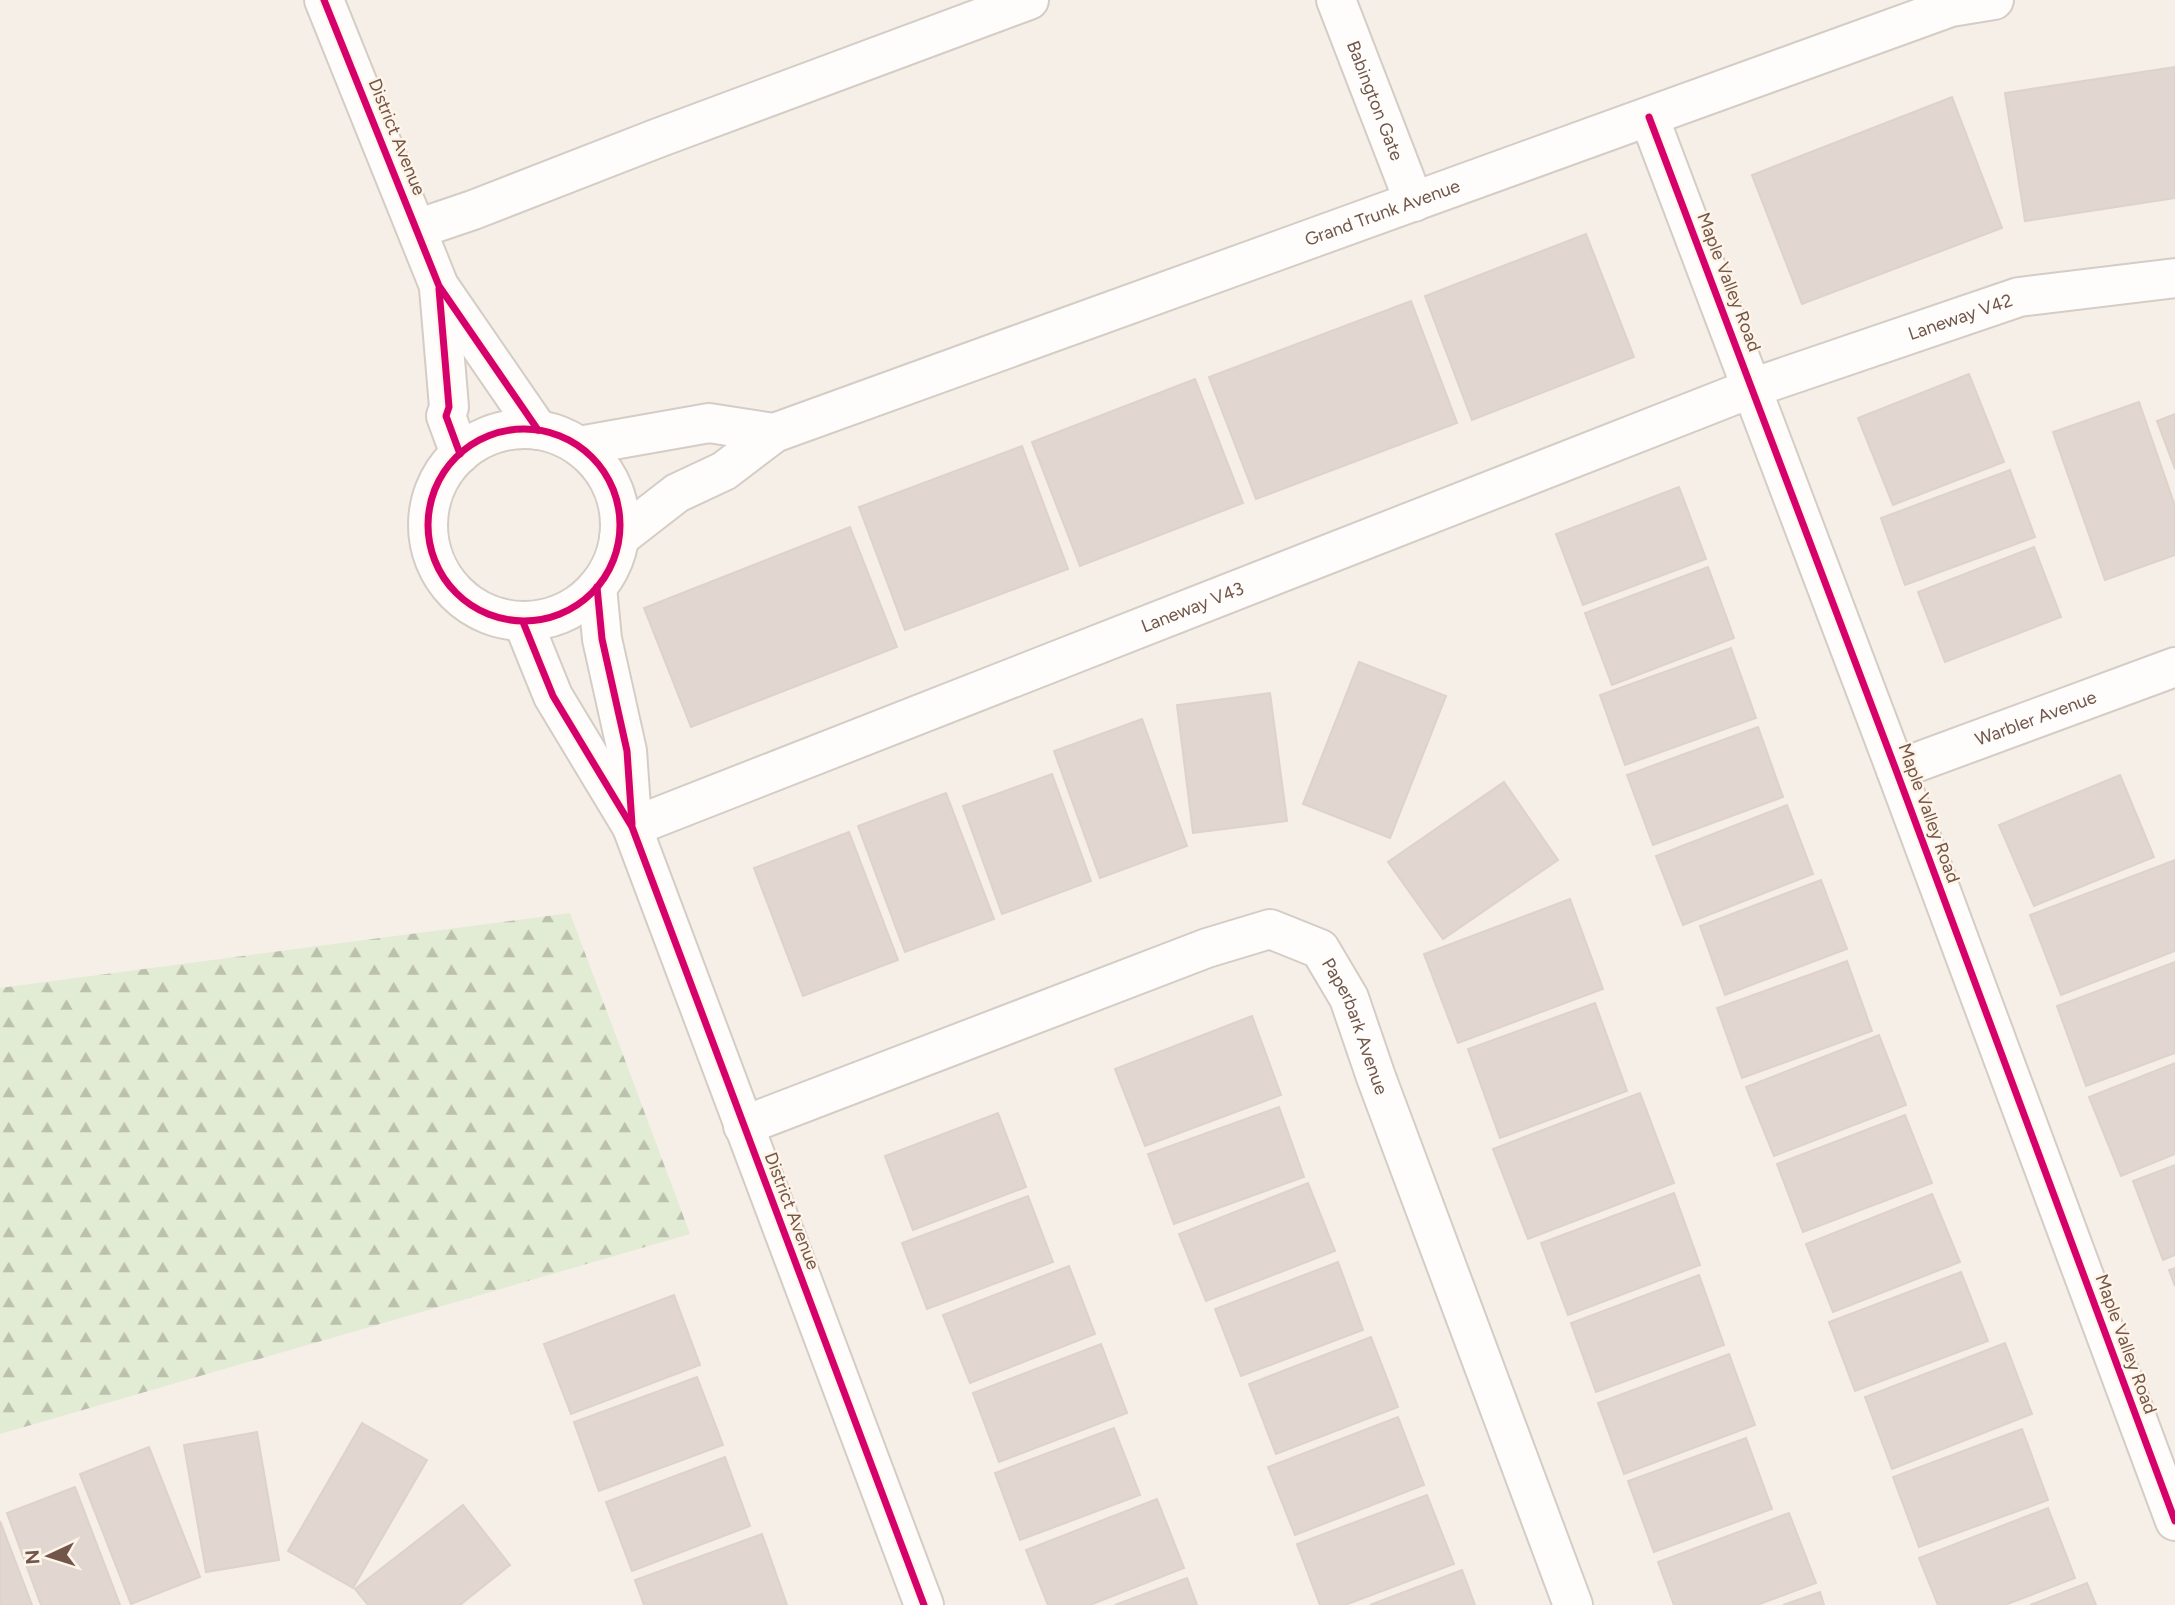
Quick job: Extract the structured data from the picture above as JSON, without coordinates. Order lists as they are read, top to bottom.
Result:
{
  "streets": {
    "street": [
      "Babington Gate",
      "District Avenue",
      "Grand Trunk Avenue",
      "Maple Valley Road",
      "Laneway V42",
      "Laneway V43",
      "Warbler Avenue",
      "Paperbark Avenue"
    ]
  },
  "crossings": [
    ["Babington Gate", "Grand Trunk Avenue"],
    ["District Avenue", "Grand Trunk Avenue"],
    ["District Avenue", "Laneway V43"],
    ["District Avenue", "Paperbark Avenue"],
    ["Grand Trunk Avenue", "Maple Valley Road"],
    ["Maple Valley Road", "Laneway V42"],
    ["Maple Valley Road", "Laneway V43"],
    ["Maple Valley Road", "Warbler Avenue"],
    ["Laneway V42", "Laneway V43"]
  ],
  "north": "left"
}
